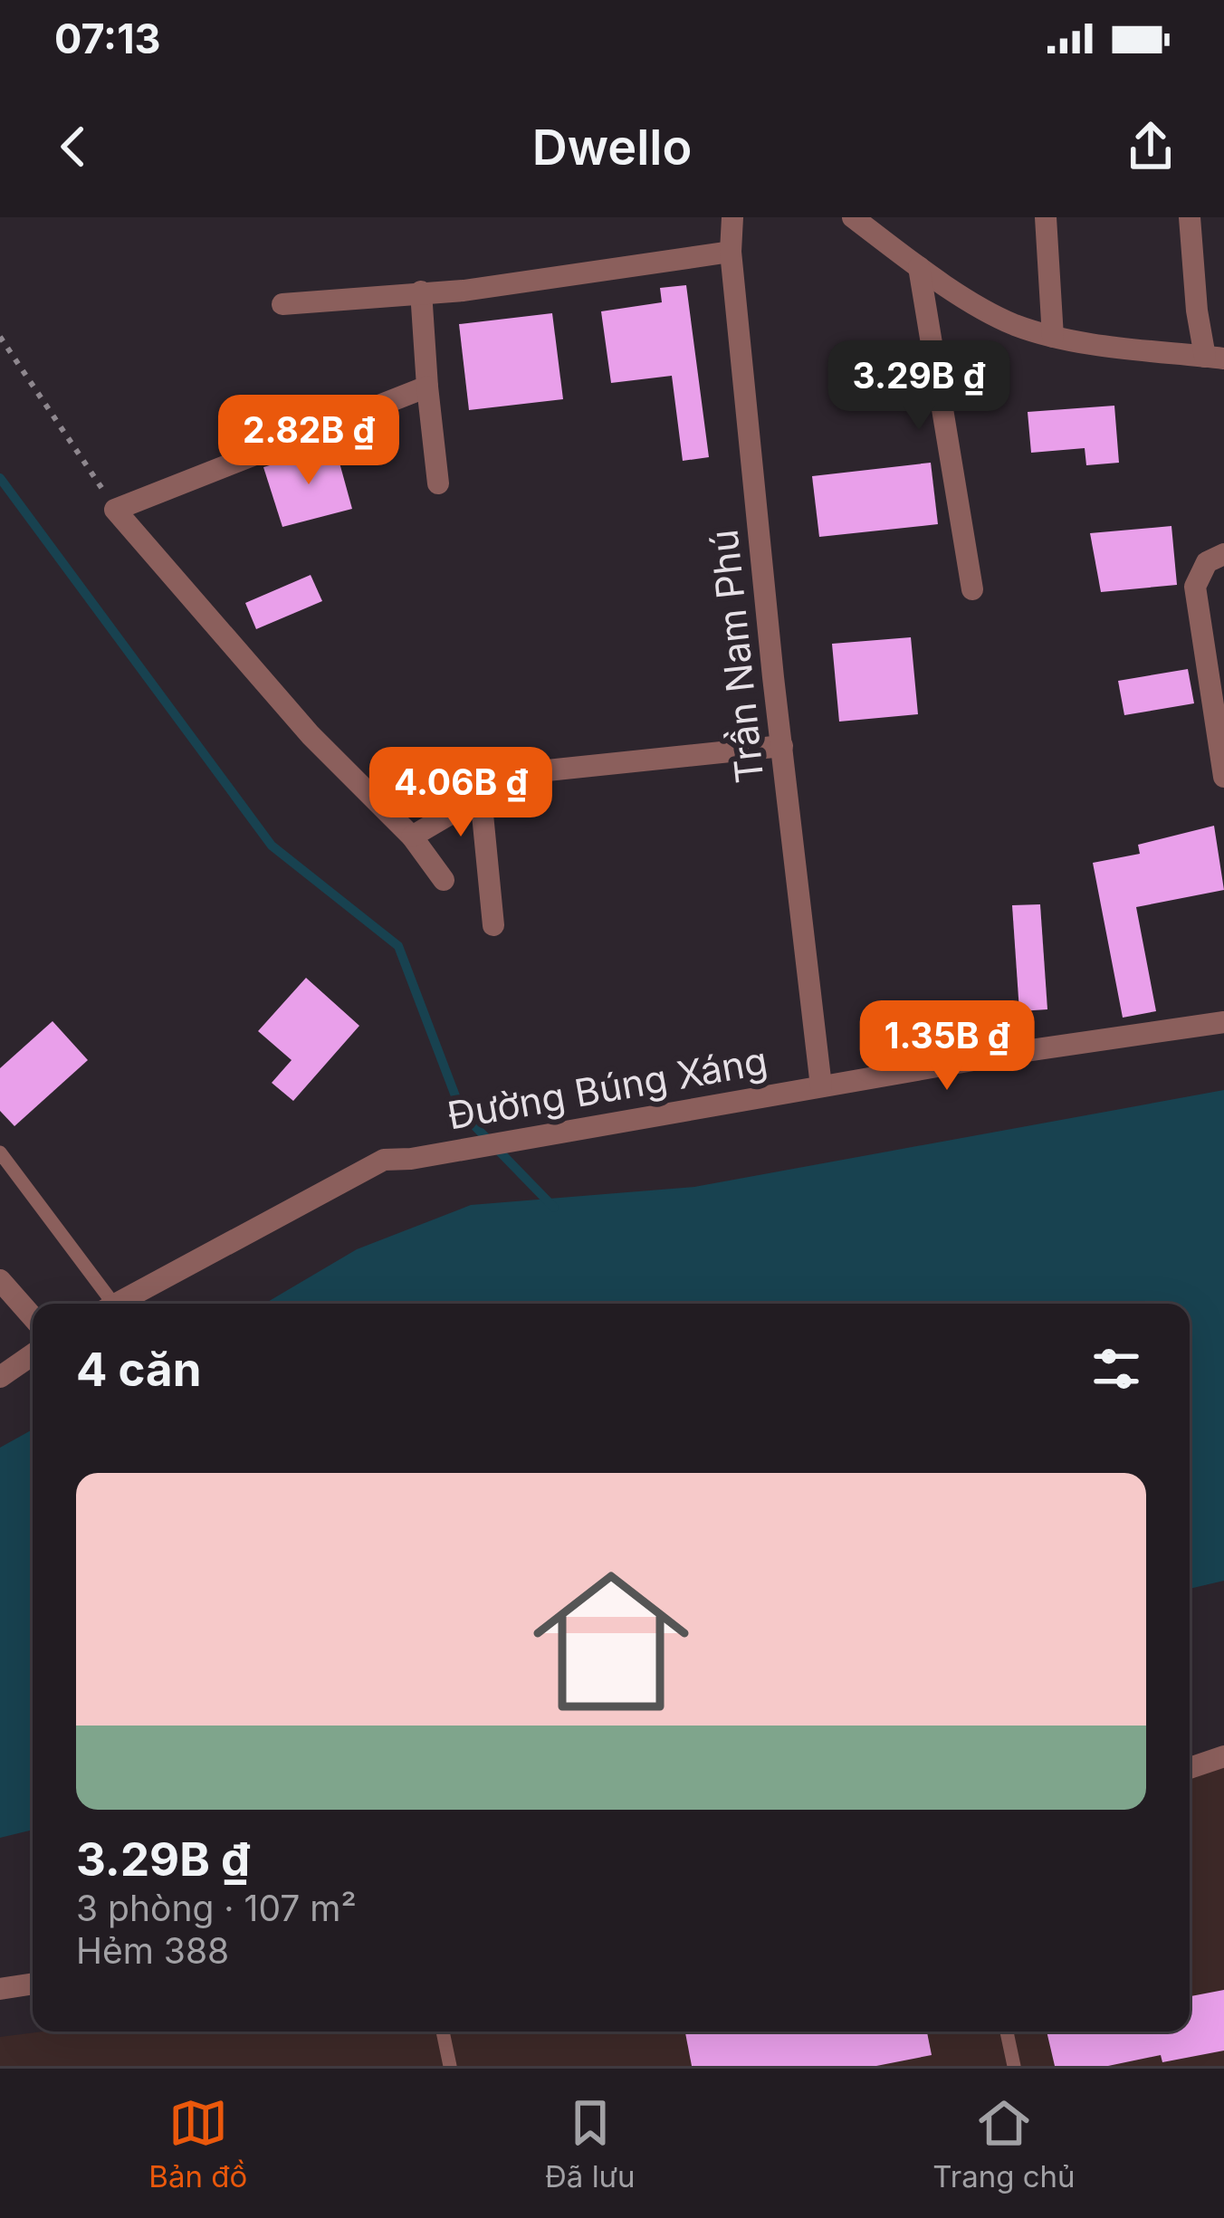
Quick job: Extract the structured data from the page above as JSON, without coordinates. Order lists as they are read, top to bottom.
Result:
{
  "streets": {
    "street": ["Trần Nam Phú", "Đường Búng Xáng"]
  },
  "crossings": [
    ["Trần Nam Phú", "Đường Búng Xáng"]
  ],
  "page": {
    "status": "07:13",
    "header": "Dwello",
    "price": [
      "3.29B ₫",
      "2.82B ₫",
      "4.06B ₫",
      "1.35B ₫"
    ],
    "heading": "4 căn",
    "list": [
      {
        "name": "3.29B ₫",
        "note": "3 phòng · 107 m² · Hẻm 388"
      }
    ],
    "tabs": ["Bản đồ", "Đã lưu", "Trang chủ"]
  }
}
